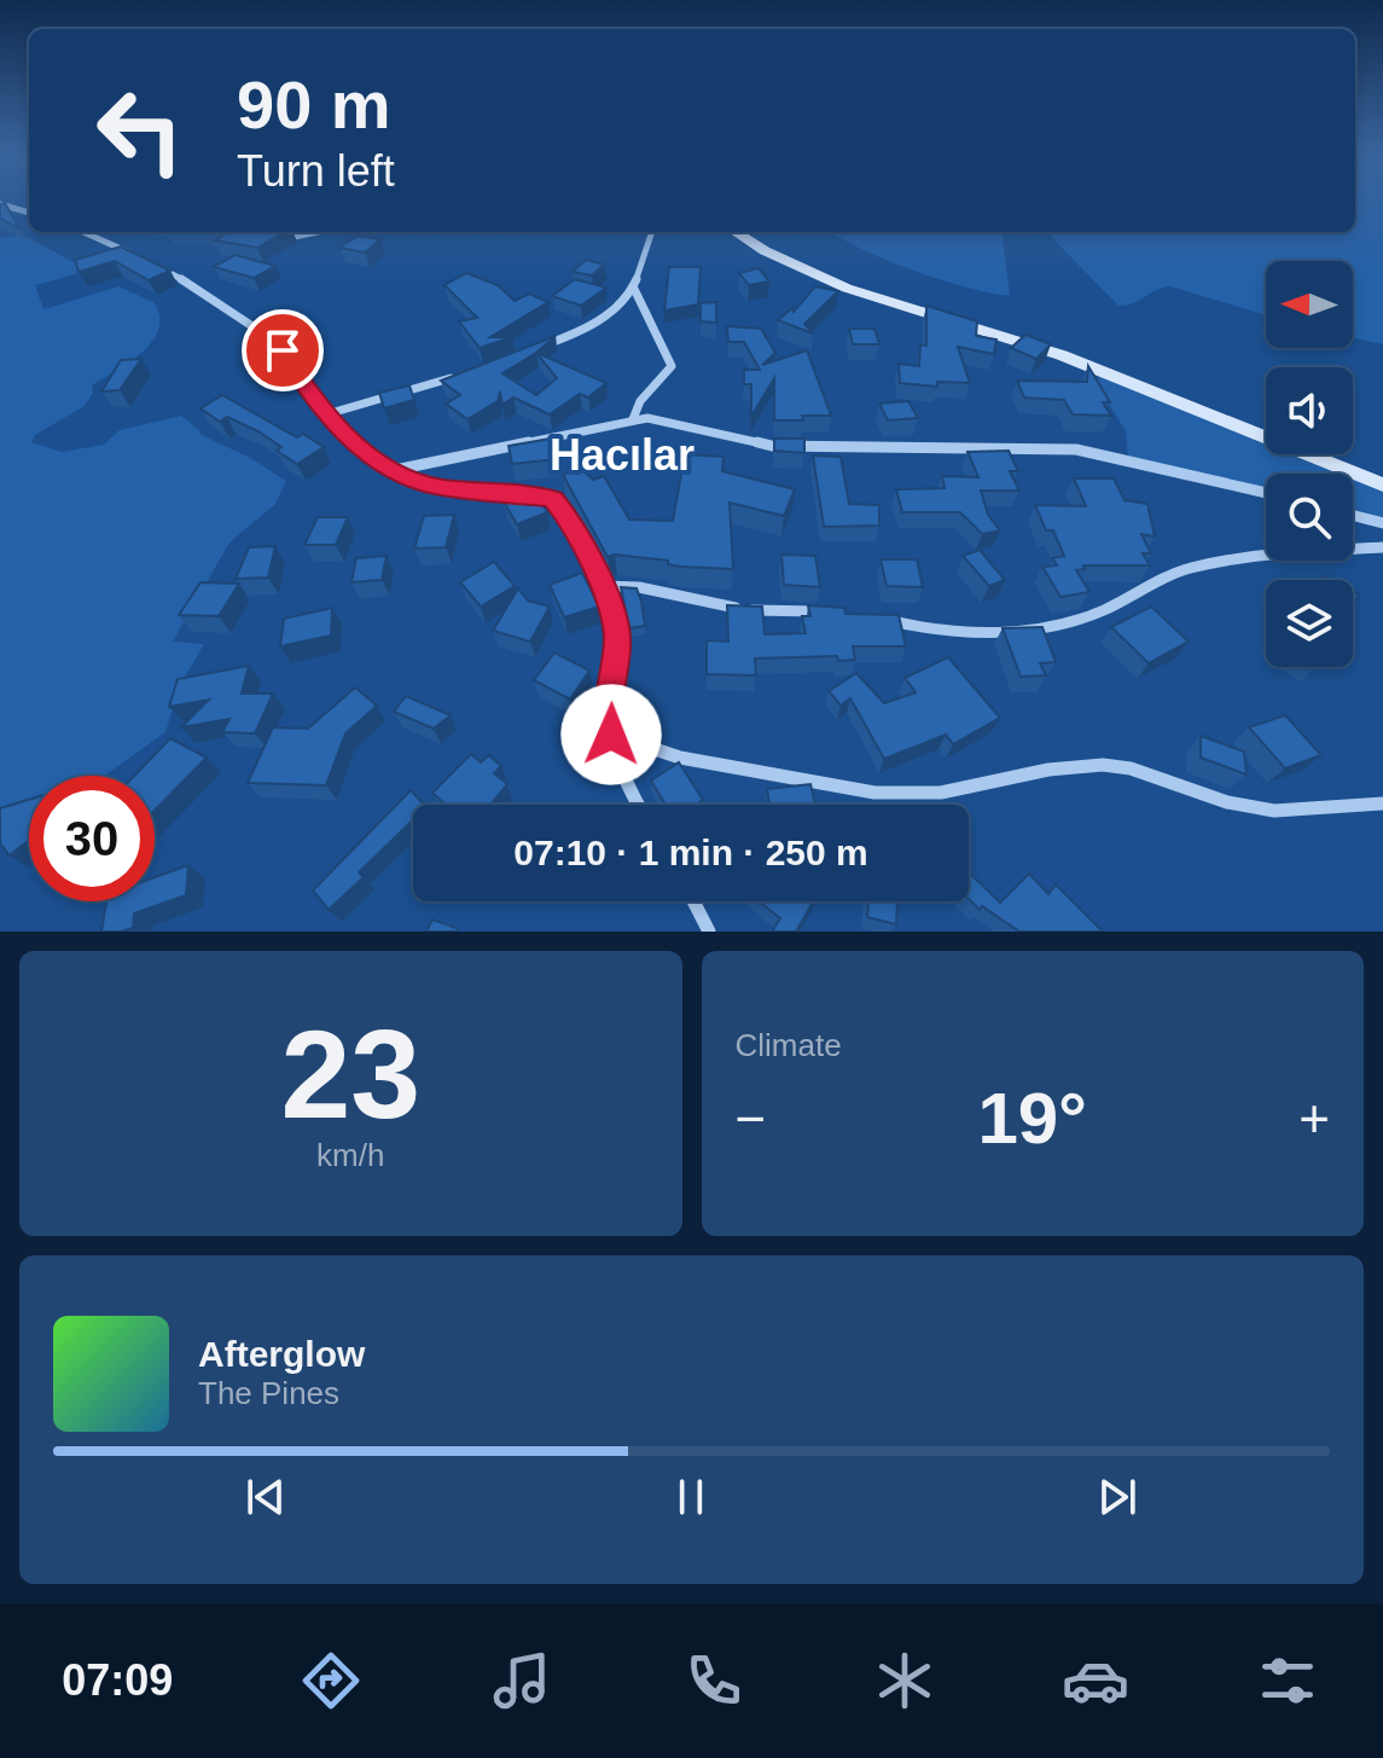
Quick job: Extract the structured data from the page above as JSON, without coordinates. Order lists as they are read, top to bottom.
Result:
{
  "districts": ["Hacılar"],
  "north": "left",
  "page": {
    "turn": ["90 m", "Turn left"],
    "limit": "30",
    "trip": "07:10 · 1 min · 250 m",
    "tile": [
      ["23", "km/h"],
      "Climate"
    ],
    "heat": ["−", "19°", "+"],
    "song": ["Afterglow", "The Pines"],
    "tabs": "07:09"
  }
}
